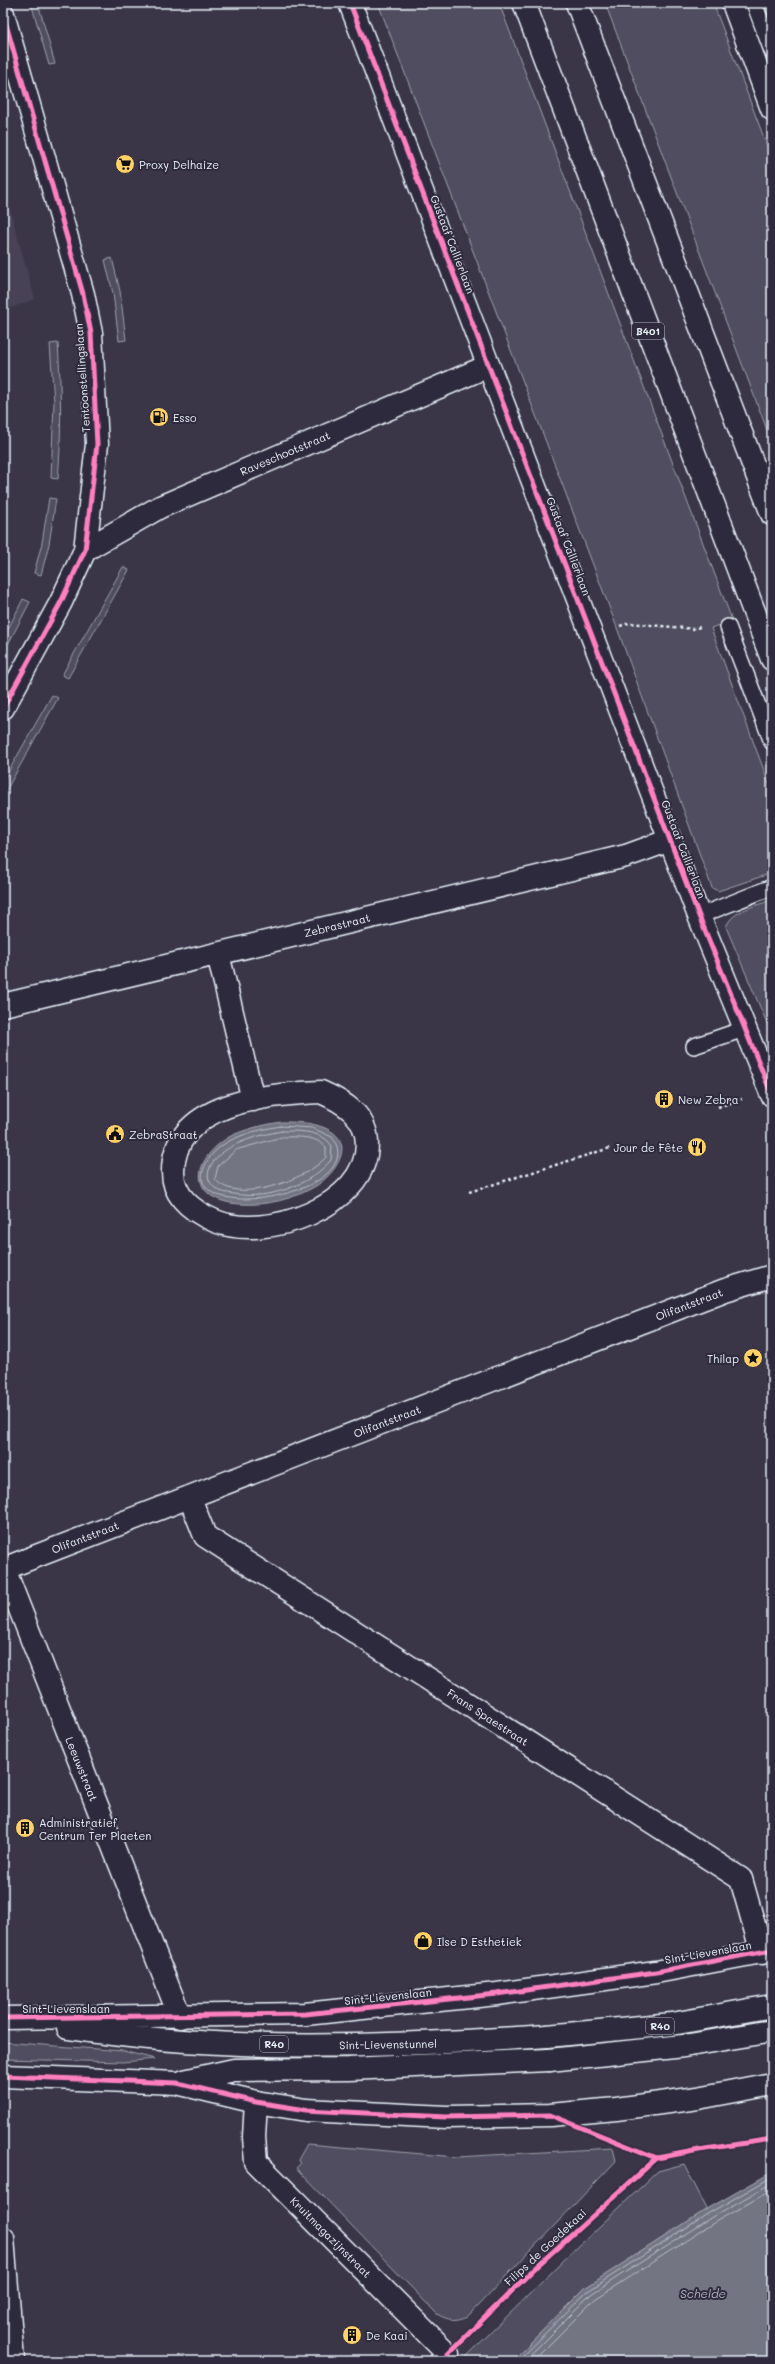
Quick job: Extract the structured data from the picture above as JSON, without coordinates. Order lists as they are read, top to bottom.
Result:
{
  "streets": {
    "main road": [
      "Gustaaf Callierlaan",
      "B401",
      "Tentoonstellingslaan",
      "Raveschootstraat",
      "Zebrastraat",
      "Olifantstraat",
      "Frans Spaestraat",
      "Leeuwstraat",
      "Sint-Lievenslaan",
      "R40",
      "Sint-Lievenstunnel",
      "Kruitmagazijnstraat"
    ],
    "cycle path": ["Filips de Goedekaai"]
  },
  "crossings": [
    ["Gustaaf Callierlaan", "Raveschootstraat"],
    ["Gustaaf Callierlaan", "Zebrastraat"],
    ["Tentoonstellingslaan", "Raveschootstraat"],
    ["Olifantstraat", "Frans Spaestraat"],
    ["Olifantstraat", "Leeuwstraat"],
    ["Frans Spaestraat", "Sint-Lievenslaan"],
    ["Leeuwstraat", "Sint-Lievenslaan"],
    ["Sint-Lievenslaan", "Sint-Lievenstunnel"],
    ["R40", "Sint-Lievenstunnel"],
    ["R40", "Kruitmagazijnstraat"]
  ],
  "water": ["Schelde"],
  "places": {
    "supermarket": ["Proxy Delhaize"],
    "fuel station": ["Esso"],
    "building": ["New Zebra", "Administratief Centrum Ter Plaeten", "De Kaai"],
    "public building": ["ZebraStraat"],
    "restaurant": ["Jour de Fête"],
    "place": ["Thilap"],
    "shop": ["Ilse D Esthetiek"]
  }
}
